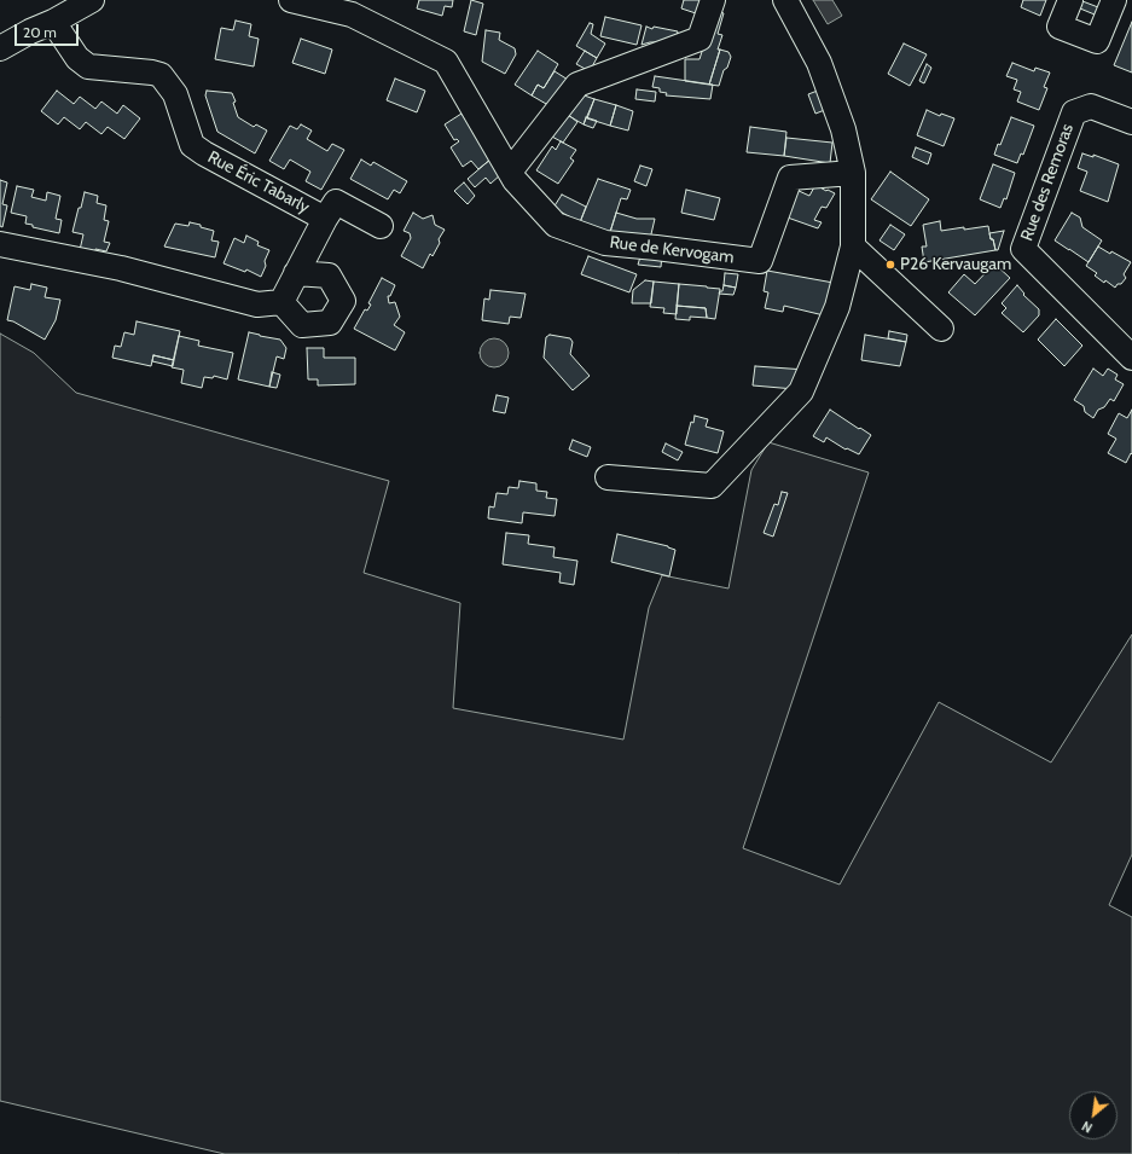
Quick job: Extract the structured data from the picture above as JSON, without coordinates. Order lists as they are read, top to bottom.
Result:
{
  "streets": {
    "street": ["Rue Éric Tabarly", "Rue des Remoras", "Rue de Kervogam"]
  },
  "places": ["P26 Kervaugam"],
  "scale_bar": "20 m",
  "north": "bottom left"
}
